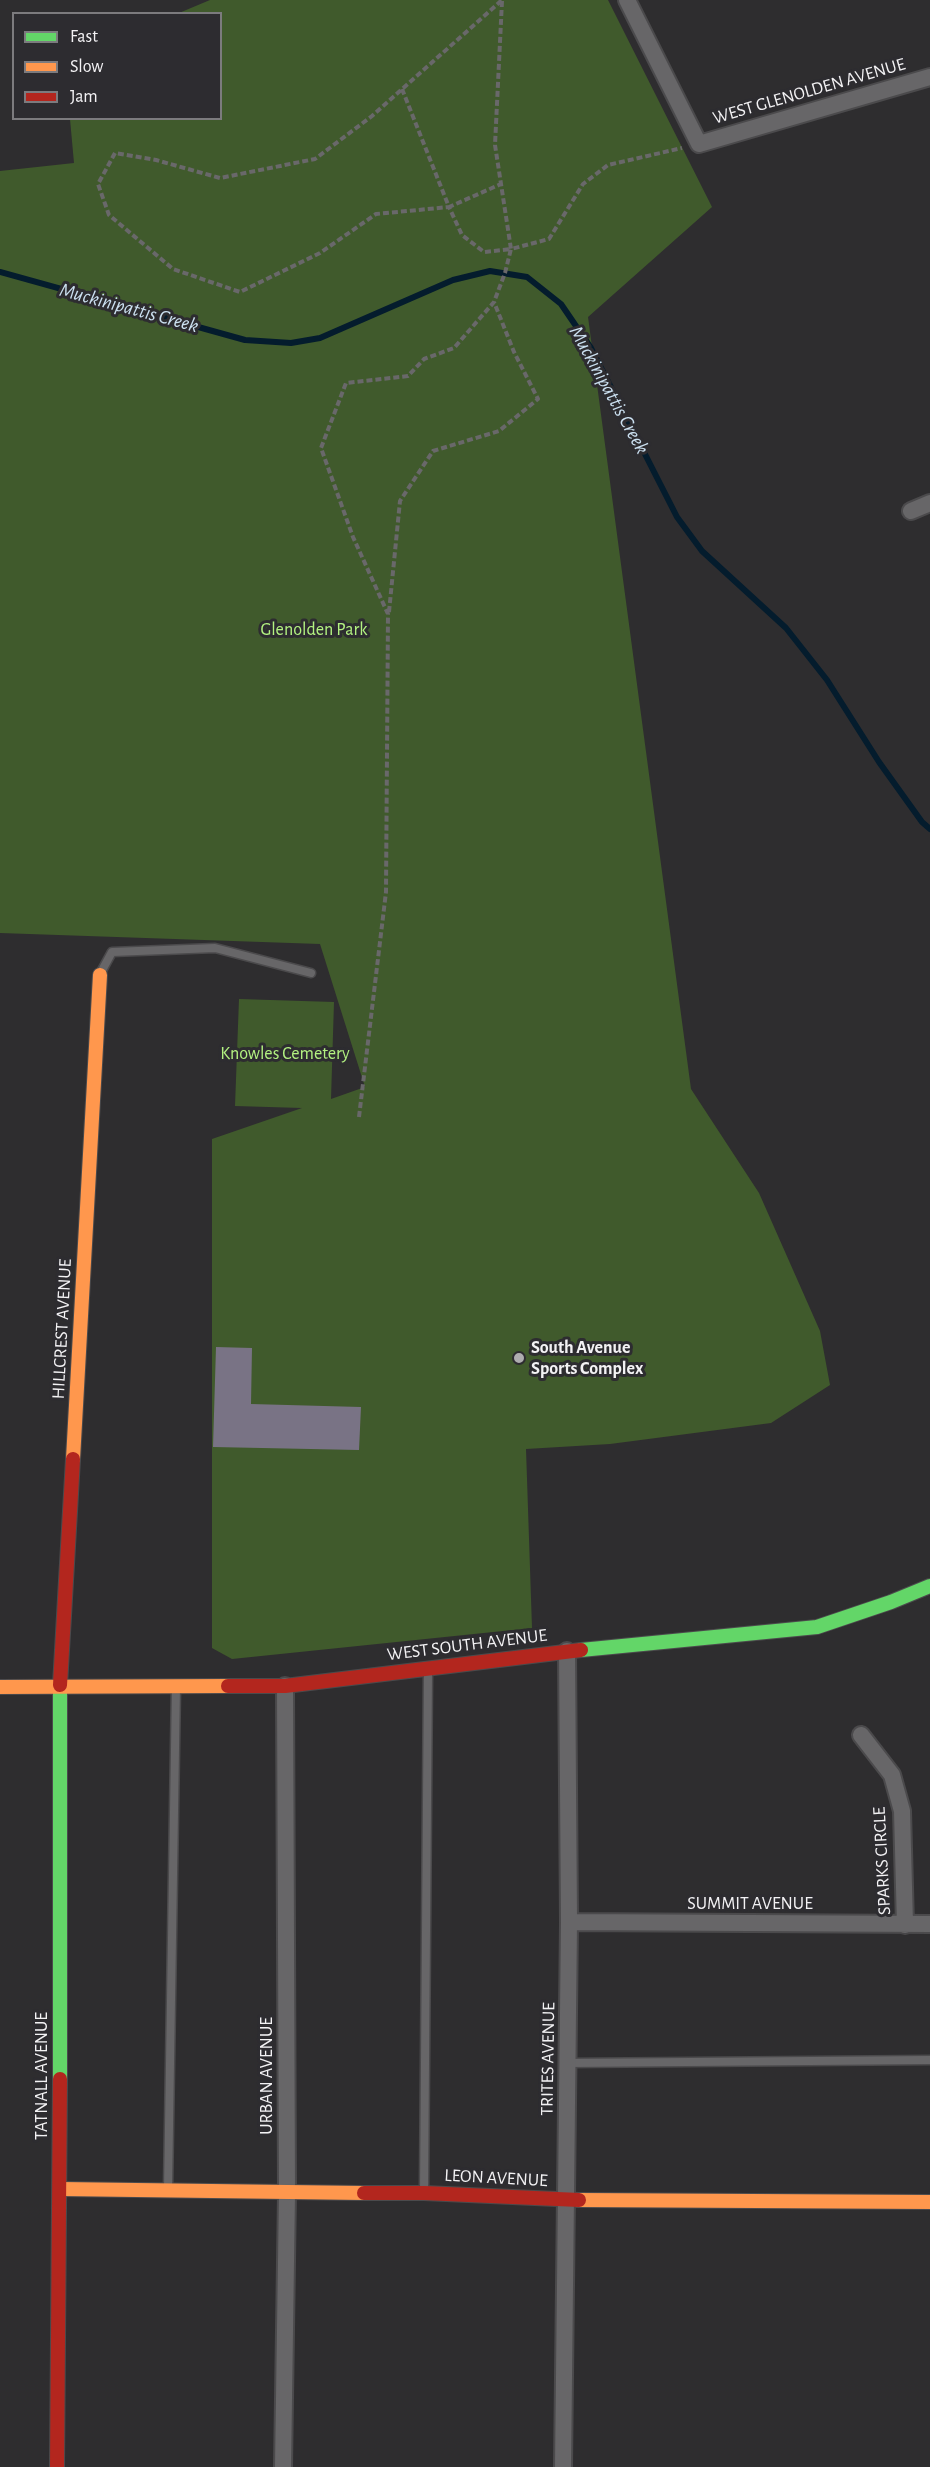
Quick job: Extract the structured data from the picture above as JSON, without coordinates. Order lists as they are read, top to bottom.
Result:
{
  "streets": {
    "street": [
      "WEST GLENOLDEN AVENUE",
      "HILLCREST AVENUE",
      "WEST SOUTH AVENUE",
      "SPARKS CIRCLE",
      "SUMMIT AVENUE",
      "TRITES AVENUE",
      "TATNALL AVENUE",
      "URBAN AVENUE",
      "LEON AVENUE"
    ]
  },
  "crossings": [
    ["HILLCREST AVENUE", "WEST SOUTH AVENUE"],
    ["HILLCREST AVENUE", "TATNALL AVENUE"],
    ["WEST SOUTH AVENUE", "TRITES AVENUE"],
    ["WEST SOUTH AVENUE", "TATNALL AVENUE"],
    ["WEST SOUTH AVENUE", "URBAN AVENUE"],
    ["SPARKS CIRCLE", "SUMMIT AVENUE"],
    ["SUMMIT AVENUE", "TRITES AVENUE"],
    ["TRITES AVENUE", "LEON AVENUE"],
    ["TATNALL AVENUE", "LEON AVENUE"],
    ["URBAN AVENUE", "LEON AVENUE"]
  ],
  "water": ["Muckinipattis Creek"],
  "parks": ["Glenolden Park", "Knowles Cemetery"],
  "places": ["South Avenue Sports Complex"],
  "legend": ["Fast", "Slow", "Jam"]
}
